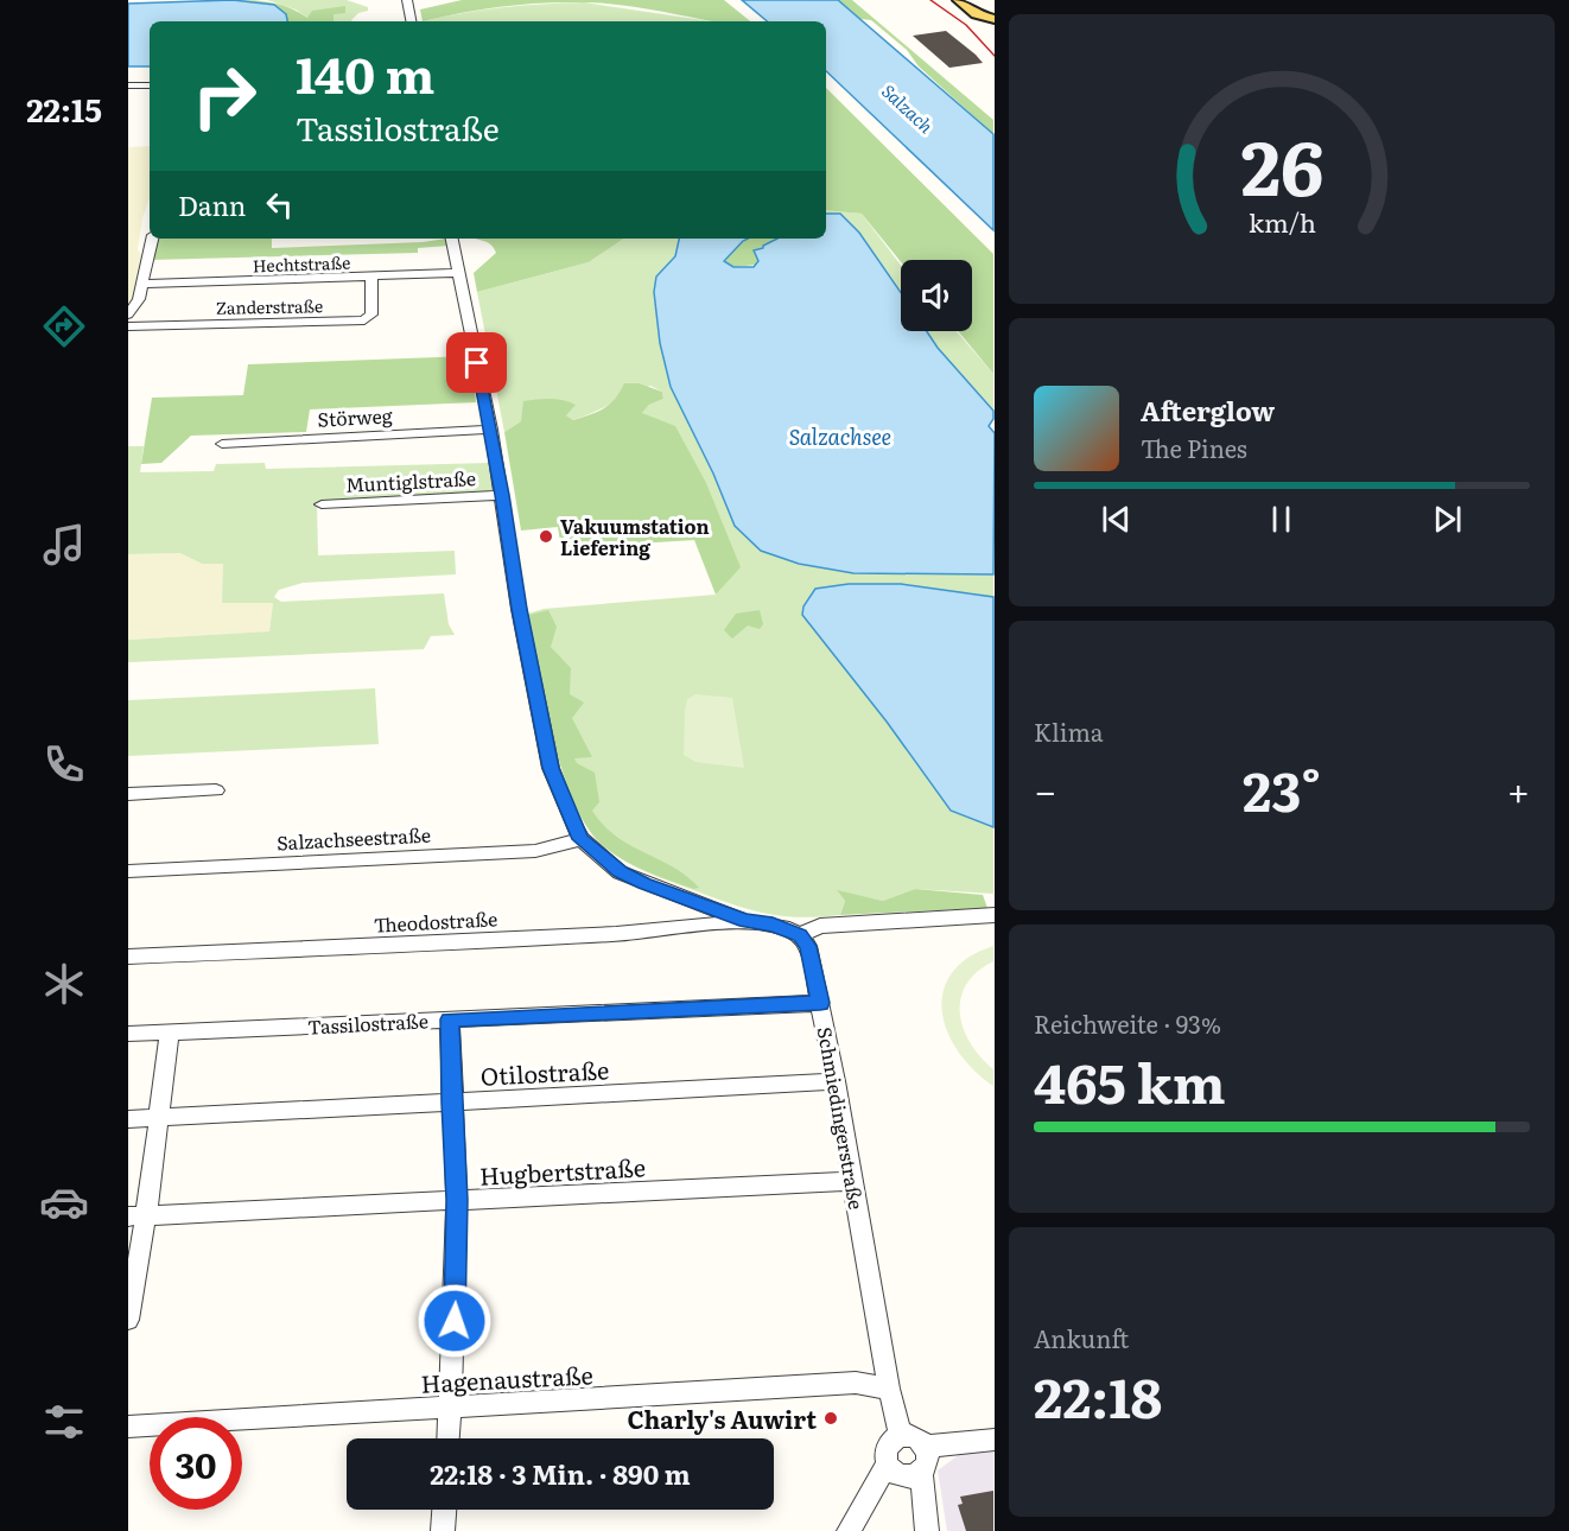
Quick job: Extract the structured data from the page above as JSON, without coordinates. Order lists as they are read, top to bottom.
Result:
{
  "streets": {
    "street": [
      "Hechtstraße",
      "Zanderstraße",
      "Störweg",
      "Muntiglstraße",
      "Salzachseestraße",
      "Theodostraße",
      "Tassilostraße",
      "Otilostraße",
      "Schmiedingerstraße",
      "Hugbertstraße",
      "Hagenaustraße"
    ]
  },
  "crossings": [
    ["Hechtstraße", "Zanderstraße"],
    ["Tassilostraße", "Schmiedingerstraße"],
    ["Otilostraße", "Schmiedingerstraße"],
    ["Schmiedingerstraße", "Hugbertstraße"],
    ["Schmiedingerstraße", "Hagenaustraße"]
  ],
  "water": ["Salzach", "Salzachsee"],
  "places": ["Vakuumstation Liefering", "Charly's Auwirt"],
  "page": {
    "tabs": "22:15",
    "turn": ["140 m", "Tassilostraße"],
    "then": "Dann",
    "song": ["Afterglow", "The Pines"],
    "tile": [
      "Klima",
      ["Reichweite · 93%", "465 km"],
      ["Ankunft", "22:18"]
    ],
    "heat": ["−", "23°", "+"],
    "limit": "30",
    "trip": "22:18 · 3 Min. · 890 m",
    "gauge": ["26", "km/h"]
  }
}
